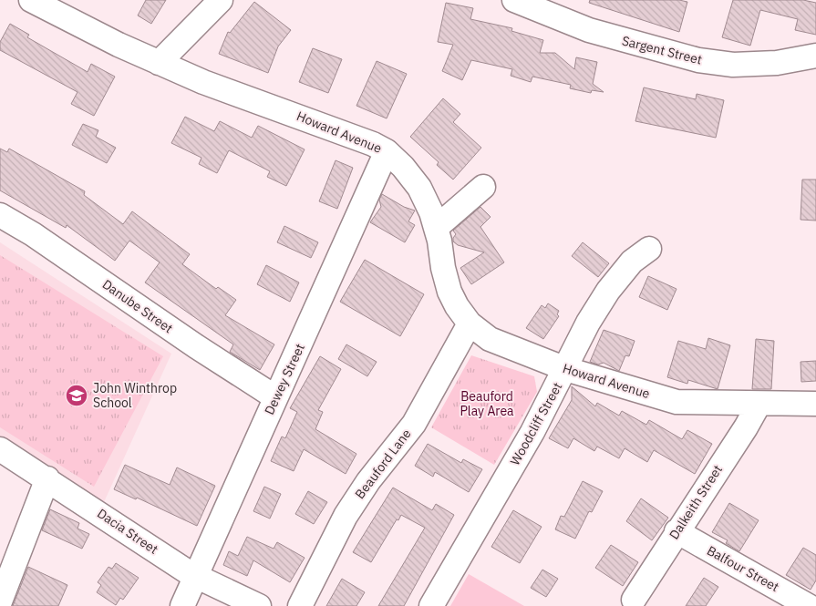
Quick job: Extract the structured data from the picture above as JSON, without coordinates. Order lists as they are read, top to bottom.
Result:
{
  "streets": {
    "street": [
      "Sargent Street",
      "Howard Avenue",
      "Danube Street",
      "Dewey Street",
      "Woodcliff Street",
      "Beauford Lane",
      "Dalkeith Street",
      "Dacia Street",
      "Balfour Street"
    ]
  },
  "crossings": [
    ["Howard Avenue", "Dewey Street"],
    ["Howard Avenue", "Woodcliff Street"],
    ["Howard Avenue", "Beauford Lane"],
    ["Howard Avenue", "Dalkeith Street"],
    ["Danube Street", "Dewey Street"],
    ["Dewey Street", "Dacia Street"],
    ["Dalkeith Street", "Balfour Street"]
  ],
  "parks": ["Beauford Play Area"],
  "places": {
    "school or university": ["John Winthrop School"]
  }
}
